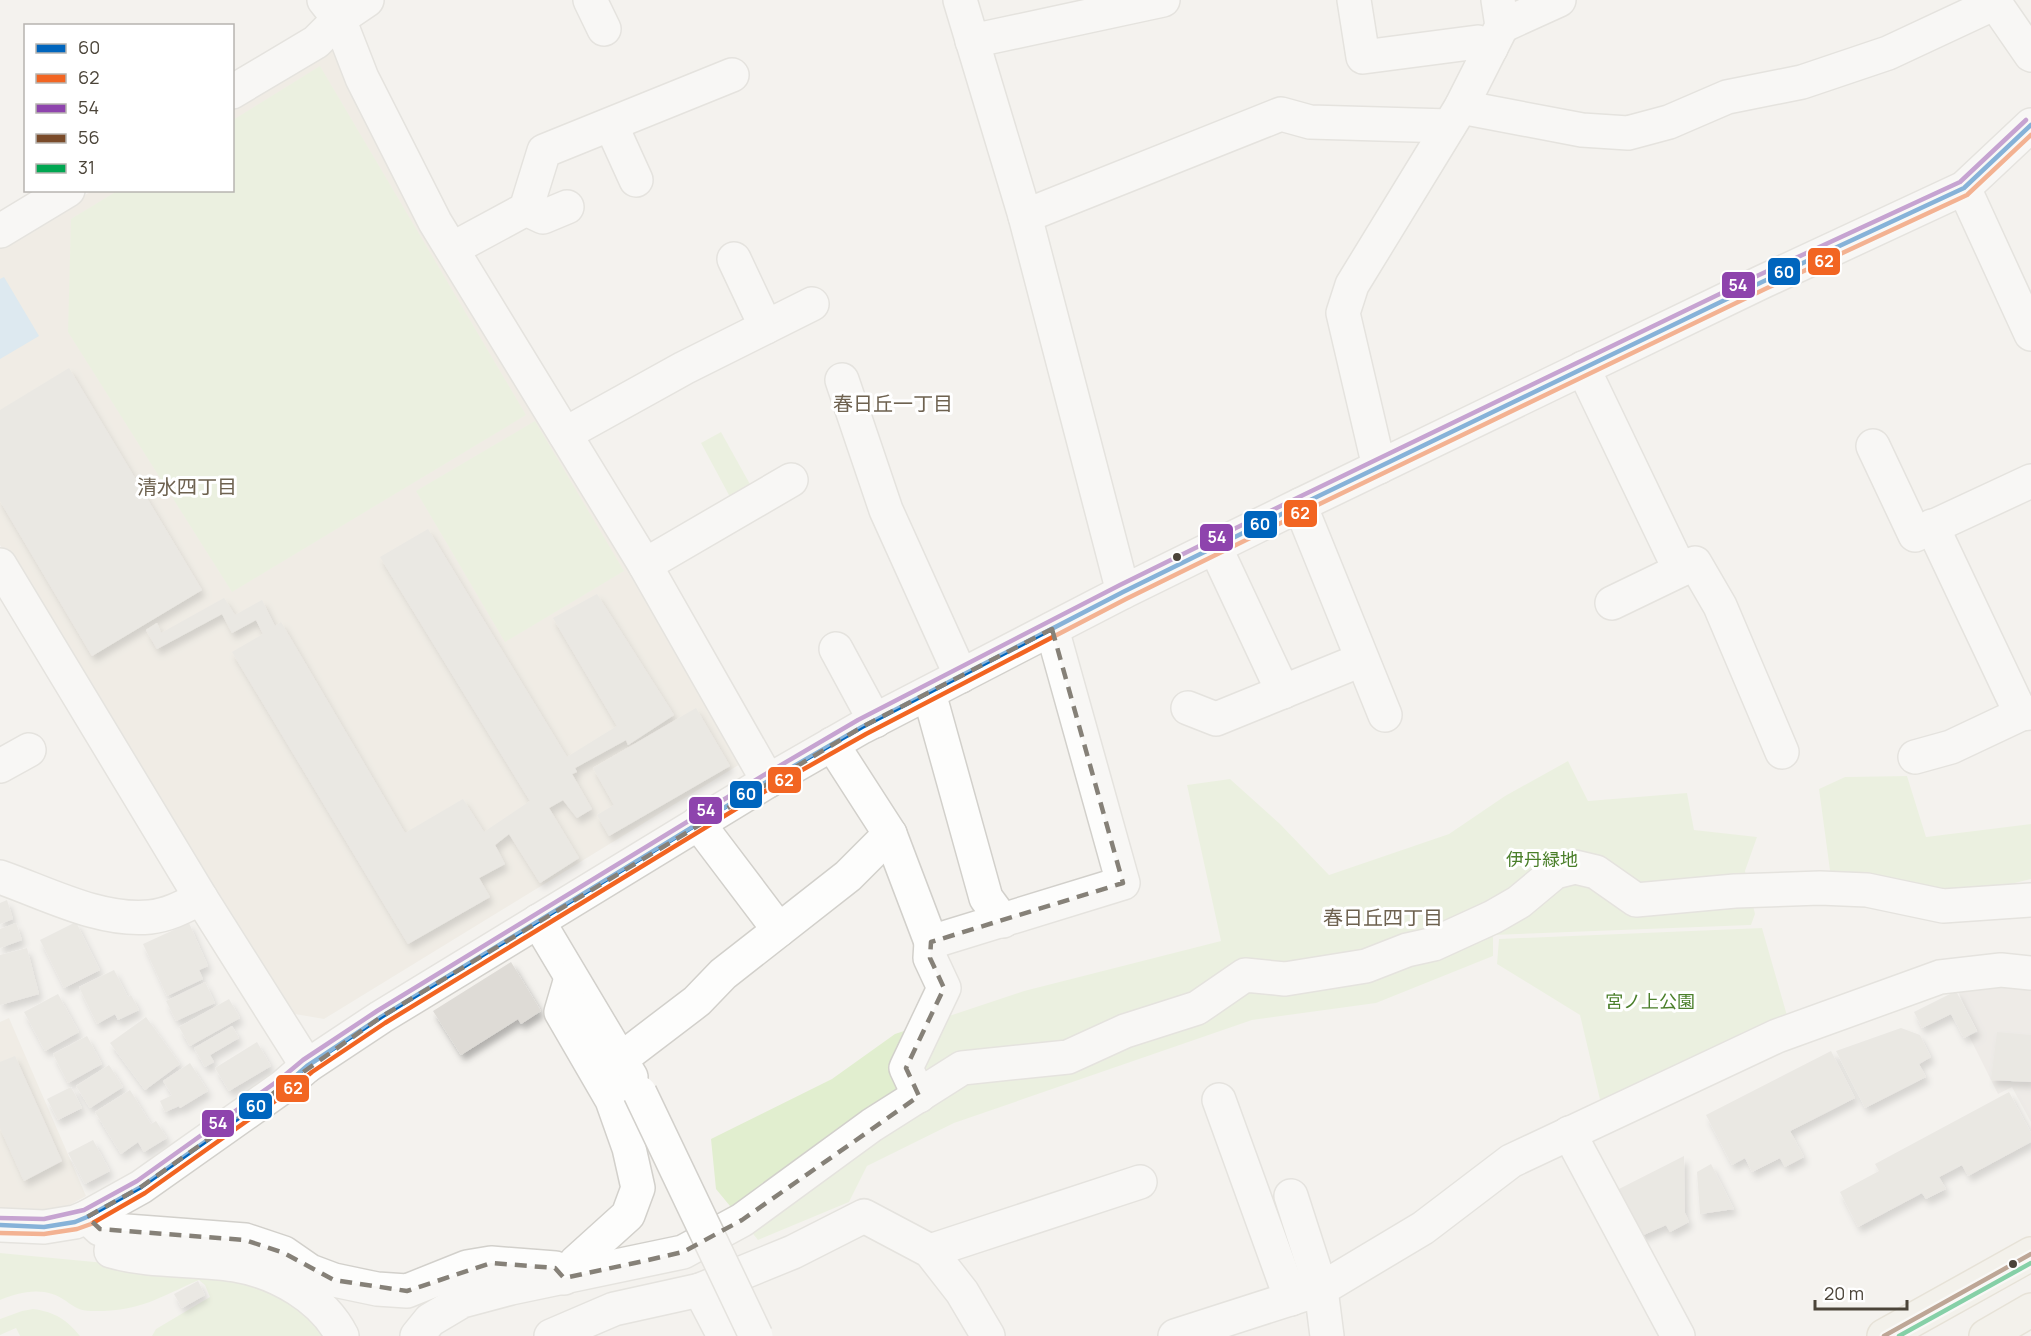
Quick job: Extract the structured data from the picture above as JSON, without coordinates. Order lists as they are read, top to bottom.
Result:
{
  "districts": ["春日丘一丁目", "清水四丁目", "春日丘四丁目"],
  "parks": ["伊丹緑地", "宮ノ上公園"],
  "lines": [
    "transit line 54",
    "transit line 60",
    "transit line 62",
    "transit line 56",
    "transit line 31"
  ],
  "legend": [
    "60",
    "62",
    "54",
    "56",
    "31"
  ],
  "scale_bar": "20 m"
}
